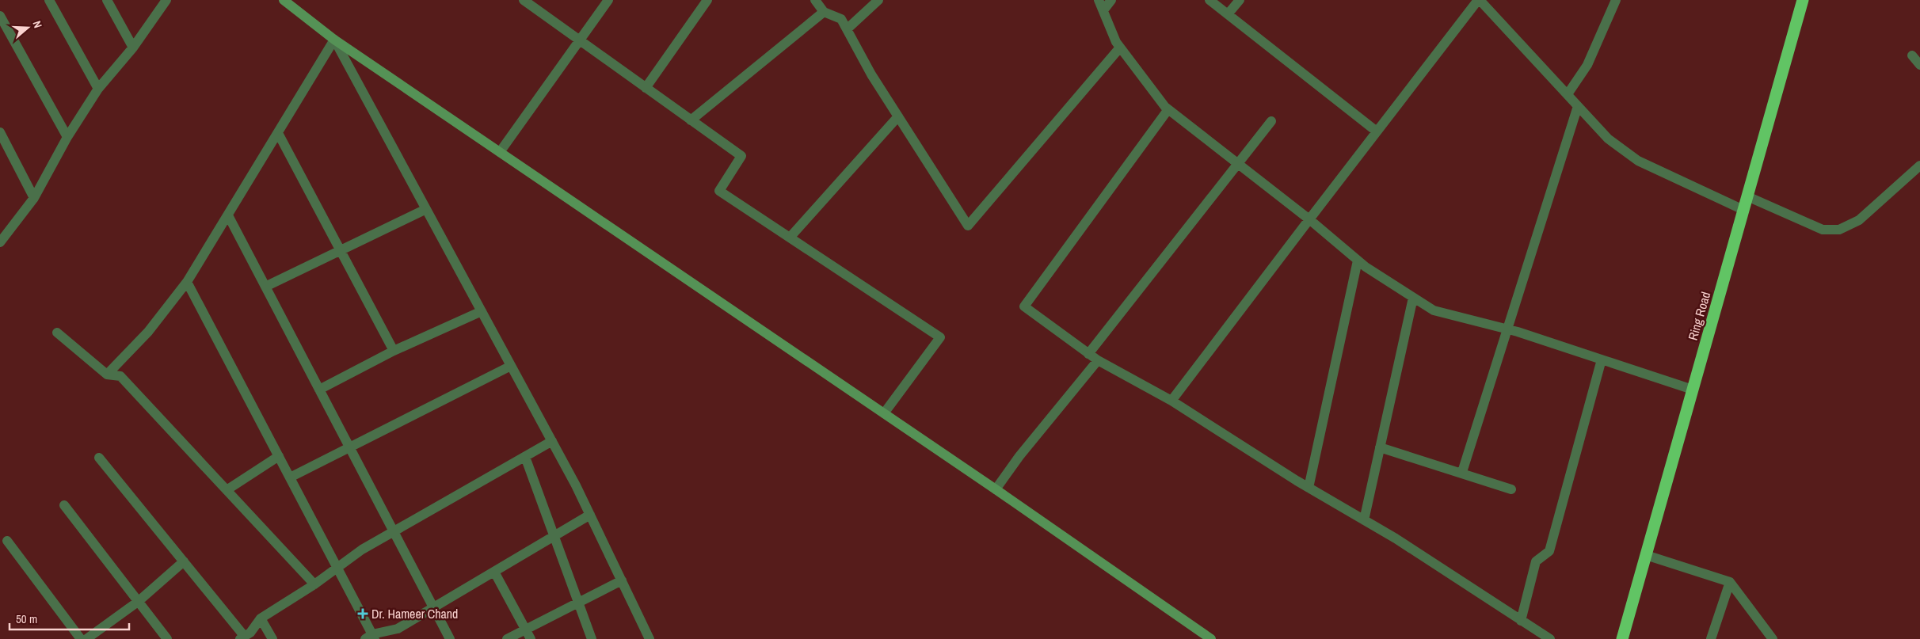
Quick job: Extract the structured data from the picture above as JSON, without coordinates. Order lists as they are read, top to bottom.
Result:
{
  "streets": {
    "highway": ["Ring Road"]
  },
  "places": {
    "health": ["Dr. Hameer Chand"]
  },
  "scale_bar": "50 m",
  "north": "right"
}
